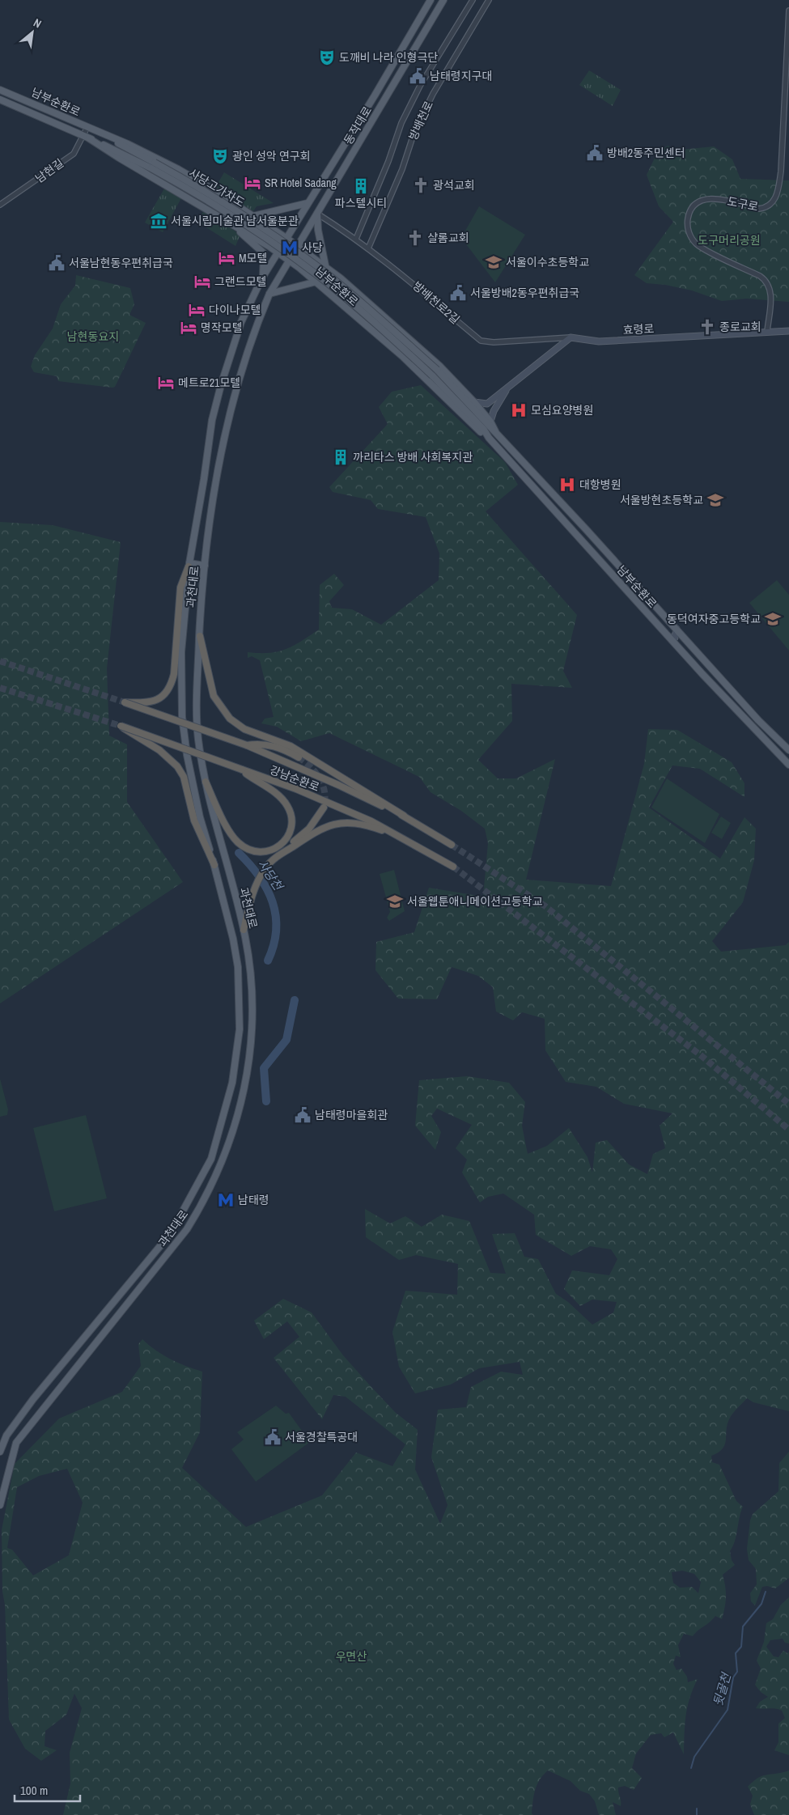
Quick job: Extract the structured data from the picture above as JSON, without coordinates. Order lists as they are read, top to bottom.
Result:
{
  "streets": {
    "highway": ["강남순환로"],
    "main road": [
      "남부순환로",
      "동작대로",
      "사당고가차도",
      "효령로",
      "과천대로"
    ],
    "street": [
      "방배천로",
      "남현길",
      "도구로",
      "방배천로2길"
    ]
  },
  "crossings": [
    ["남부순환로", "동작대로"],
    ["남부순환로", "남현길"],
    ["남부순환로", "사당고가차도"],
    ["남부순환로", "과천대로"],
    ["방배천로", "방배천로2길"],
    ["동작대로", "방배천로2길"],
    ["동작대로", "과천대로"],
    ["도구로", "효령로"],
    ["방배천로2길", "효령로"],
    ["과천대로", "강남순환로"]
  ],
  "water": ["사당천", "뒷골천"],
  "parks": ["도구머리공원", "남현동요지", "우면산"],
  "places": {
    "theatre": ["도깨비 나라 인형극단", "광인 성악 연구회"],
    "public building": [
      "남태령지구대",
      "방배2동주민센터",
      "서울남현동우편취급국",
      "서울방배2동우편취급국",
      "남태령마을회관",
      "서울경찰특공대"
    ],
    "hotel": [
      "SR Hotel Sadang",
      "M모텔",
      "그랜드모텔",
      "다이나모텔",
      "명작모텔",
      "메트로21모텔"
    ],
    "church": ["광석교회", "샬롬교회", "종로교회"],
    "building": ["파스텔시티", "까리타스 방배 사회복지관"],
    "museum": ["서울시립미술관 남서울분관"],
    "metro station": ["사당", "남태령"],
    "school or university": [
      "서울이수초등학교",
      "서울방현초등학교",
      "동덕여자중고등학교",
      "서울웹툰애니메이션고등학교"
    ],
    "hospital": ["모심요양병원", "대항병원"]
  },
  "scale_bar": "100 m",
  "north": "top right"
}
